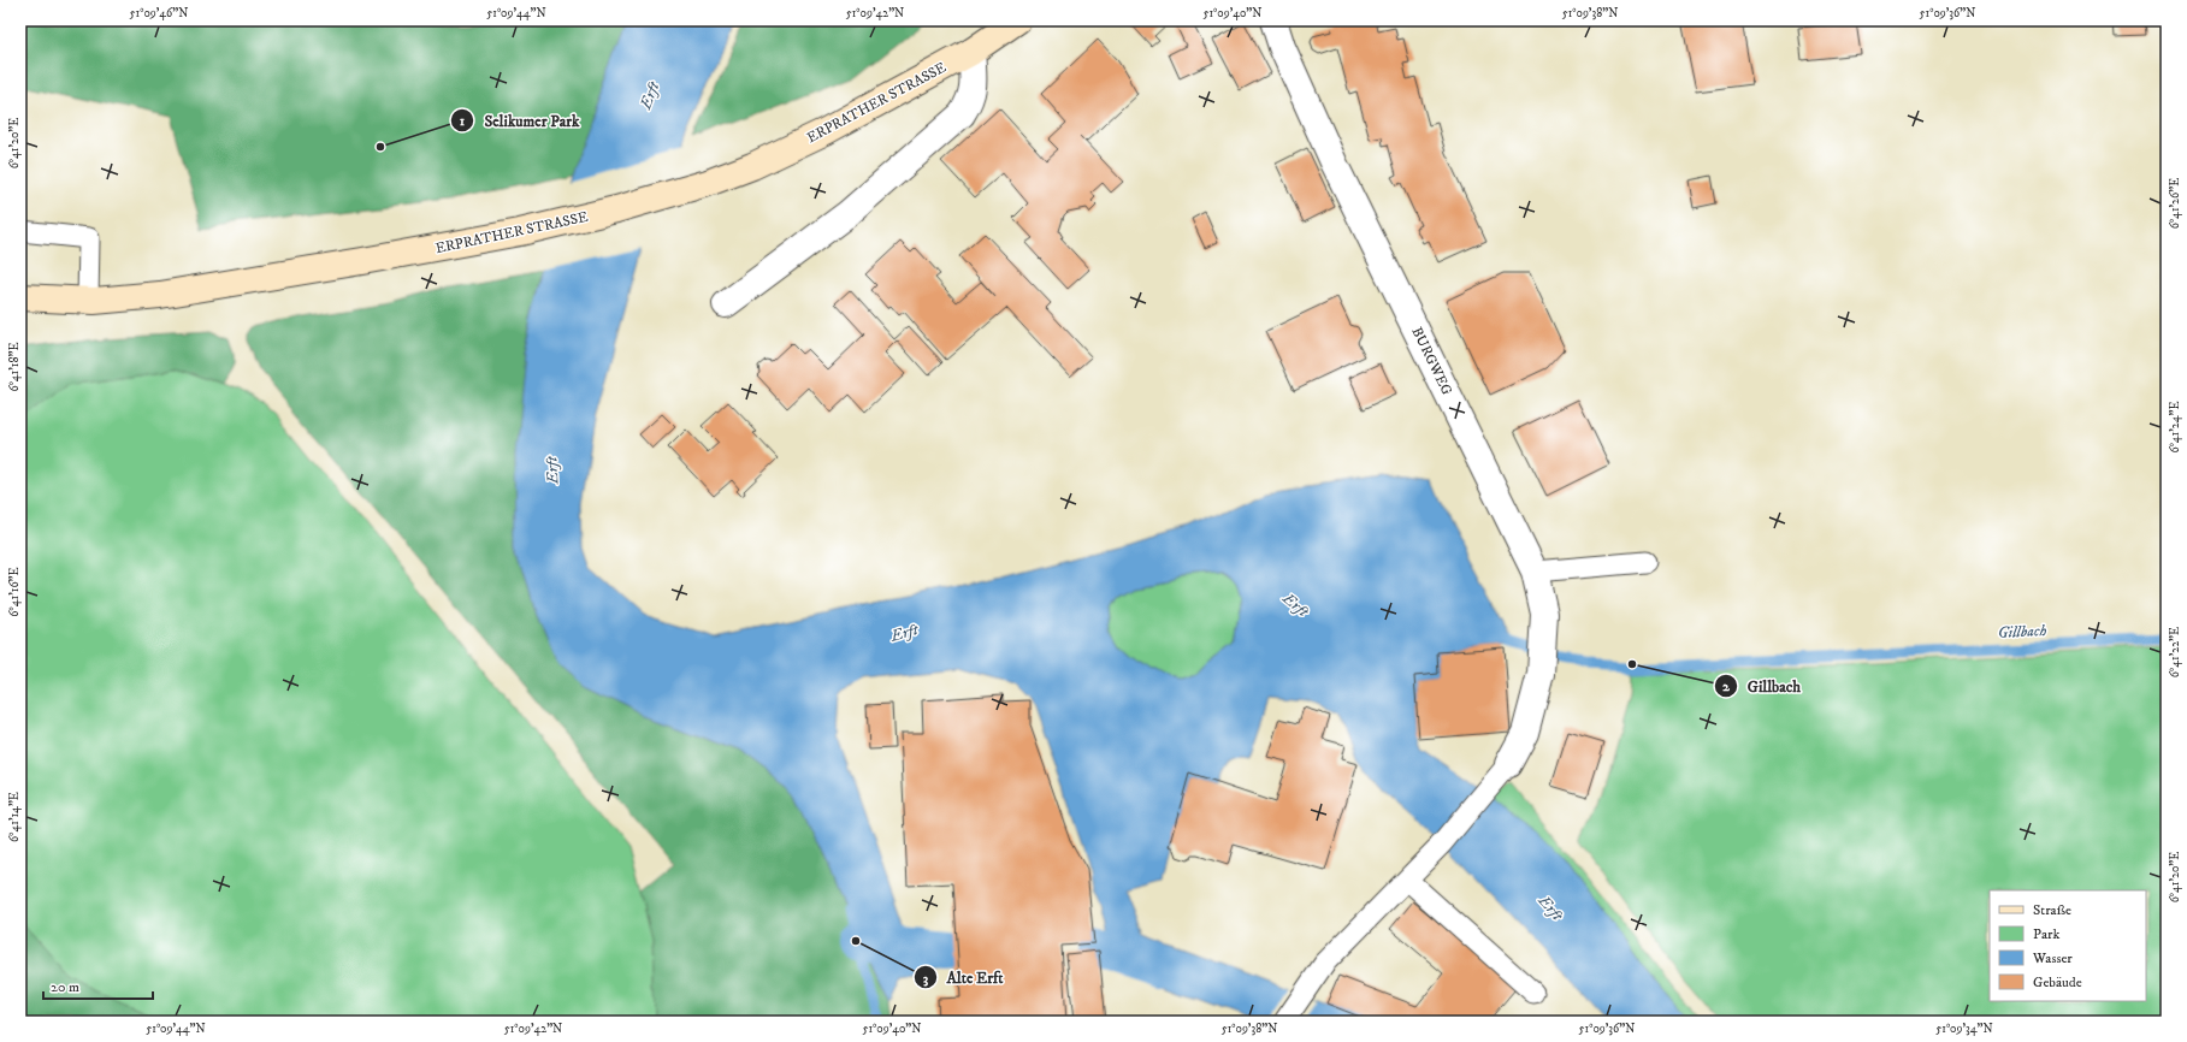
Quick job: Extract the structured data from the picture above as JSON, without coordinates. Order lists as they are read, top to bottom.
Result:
{
  "streets": {
    "main road": ["ERPRATHER STRASSE"],
    "street": ["BURGWEG"]
  },
  "water": ["Erft", "Gillbach"],
  "places": ["Selikumer Park", "Gillbach", "Alte Erft"],
  "legend": [
    "Straße",
    "Park",
    "Wasser",
    "Gebäude"
  ],
  "scale_bar": "20 m",
  "coordinates": [
    "51°09'46\"N",
    "51°09'44\"N",
    "51°09'42\"N",
    "51°09'40\"N",
    "51°09'38\"N",
    "51°09'36\"N",
    "6°41'20\"E",
    "6°41'26\"E",
    "6°41'18\"E",
    "6°41'24\"E",
    "6°41'16\"E",
    "6°41'22\"E",
    "6°41'14\"E",
    "51°09'34\"N"
  ]
}
